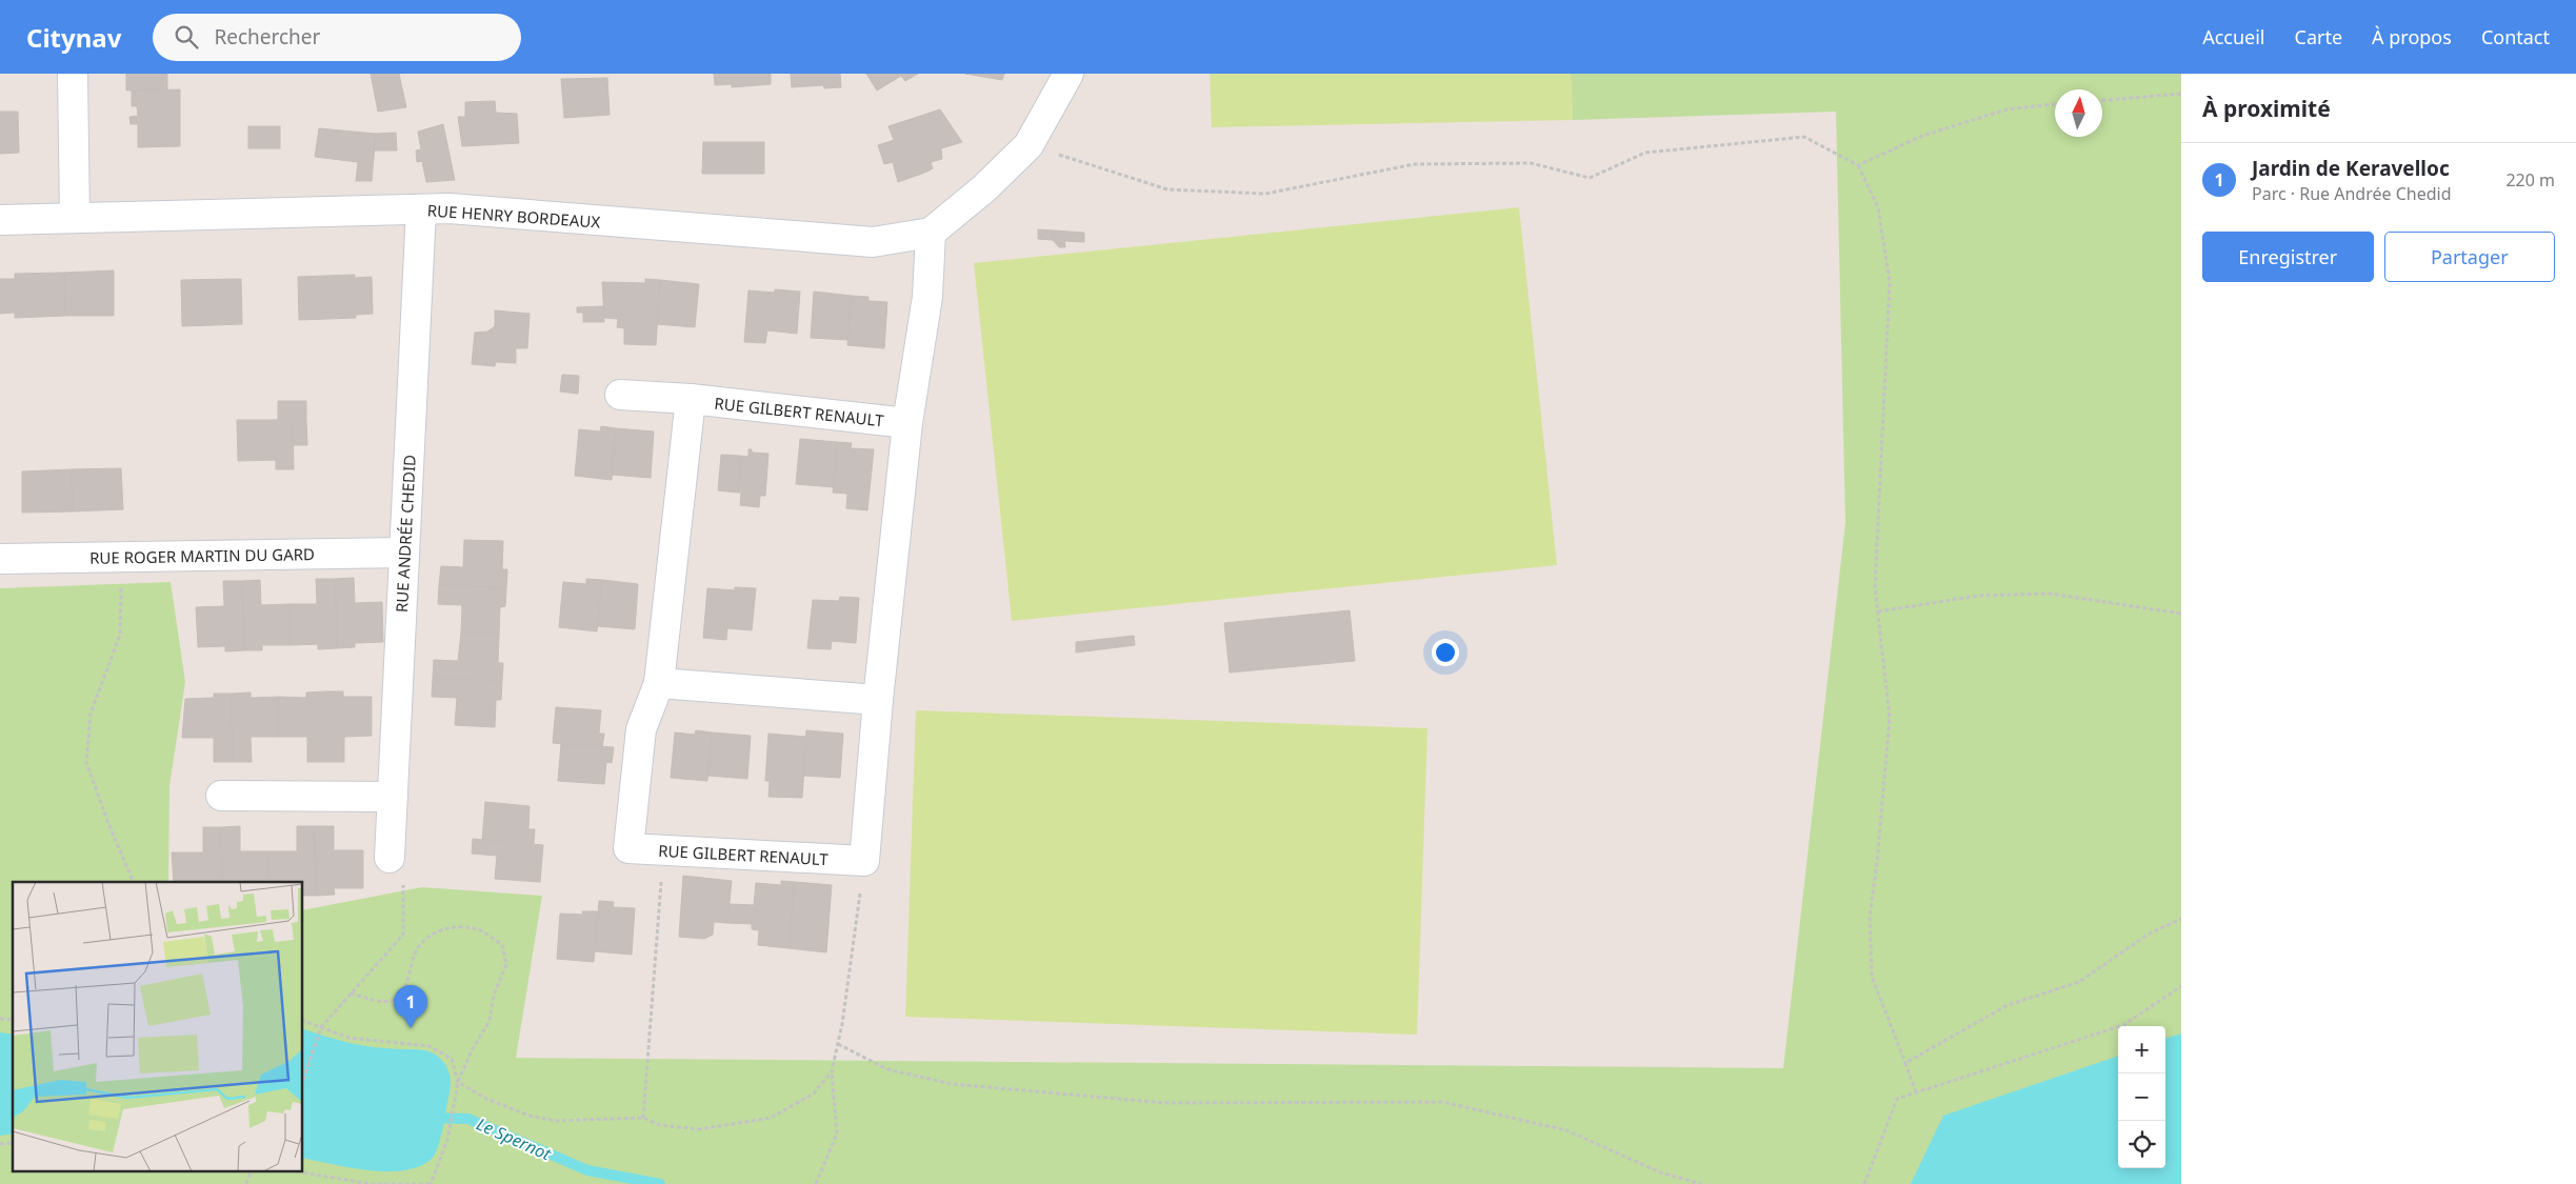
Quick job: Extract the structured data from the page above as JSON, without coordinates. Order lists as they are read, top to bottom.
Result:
{
  "streets": {
    "street": [
      "RUE HENRY BORDEAUX",
      "RUE GILBERT RENAULT",
      "RUE ANDRÉE CHEDID",
      "RUE ROGER MARTIN DU GARD"
    ]
  },
  "crossings": [
    ["RUE HENRY BORDEAUX", "RUE ANDRÉE CHEDID"],
    ["RUE ANDRÉE CHEDID", "RUE ROGER MARTIN DU GARD"]
  ],
  "water": ["Le Spernot"],
  "north": "top",
  "page": {
    "header": "Citynav",
    "search": "Rechercher",
    "nav": [
      "Accueil",
      "Carte",
      "À propos",
      "Contact"
    ],
    "heading": "À proximité",
    "list": [
      {
        "mark": "1",
        "name": "Jardin de Keravelloc",
        "note": "Parc · Rue Andrée Chedid",
        "value": "220 m"
      }
    ],
    "buttons": ["Enregistrer", "Partager"],
    "pins": "1",
    "map_buttons": ["+", "−"]
  }
}
